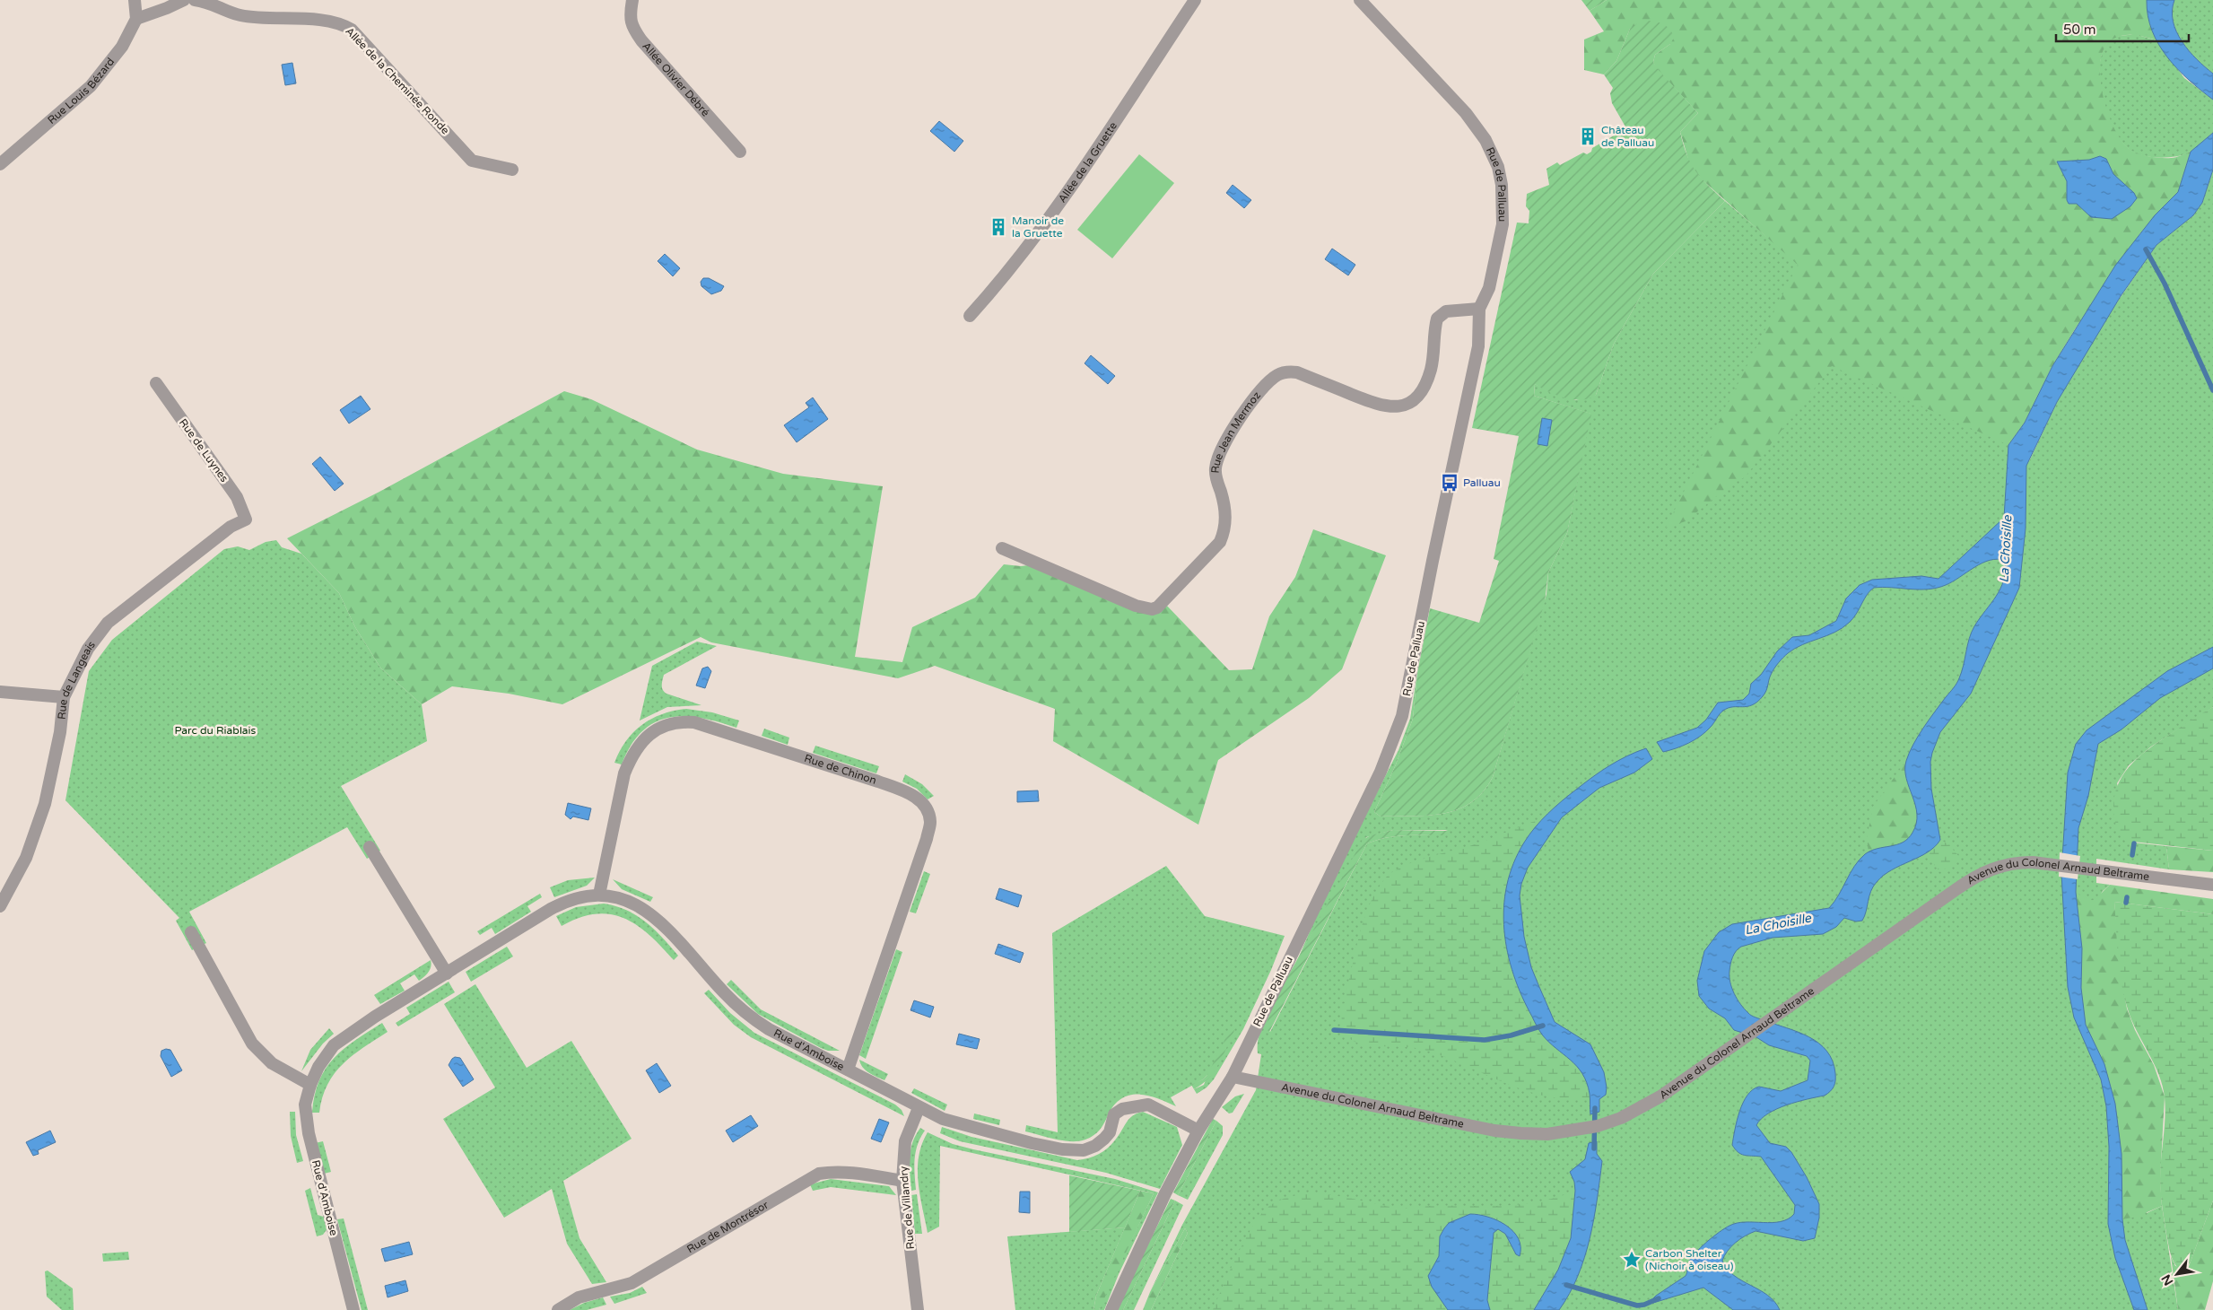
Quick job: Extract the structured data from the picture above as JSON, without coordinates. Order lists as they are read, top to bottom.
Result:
{
  "streets": {
    "street": [
      "Allée Olivier Débré",
      "Allée de la Cheminée Ronde",
      "Rue Louis Bézard",
      "Allée de la Gruette",
      "Rue de Palluau",
      "Rue Jean Mermoz",
      "Rue de Luynes",
      "Rue de Langeais",
      "Rue de Chinon",
      "Avenue du Colonel Arnaud Beltrame",
      "Rue d'Amboise",
      "Rue de Villandry",
      "Rue de Montrésor"
    ]
  },
  "crossings": [
    ["Rue de Palluau", "Rue Jean Mermoz"],
    ["Rue de Palluau", "Avenue du Colonel Arnaud Beltrame"],
    ["Rue de Palluau", "Rue d'Amboise"],
    ["Rue de Luynes", "Rue de Langeais"],
    ["Rue de Chinon", "Rue d'Amboise"],
    ["Rue d'Amboise", "Rue de Villandry"],
    ["Rue de Villandry", "Rue de Montrésor"]
  ],
  "water": ["La Choisille"],
  "parks": ["Parc du Riablais"],
  "places": {
    "building": ["Château de Palluau", "Manoir de la Gruette"],
    "bus stop": ["Palluau"],
    "place": ["Carbon Shelter (Nichoir à oiseau)"]
  },
  "scale_bar": "50 m",
  "north": "bottom left"
}
